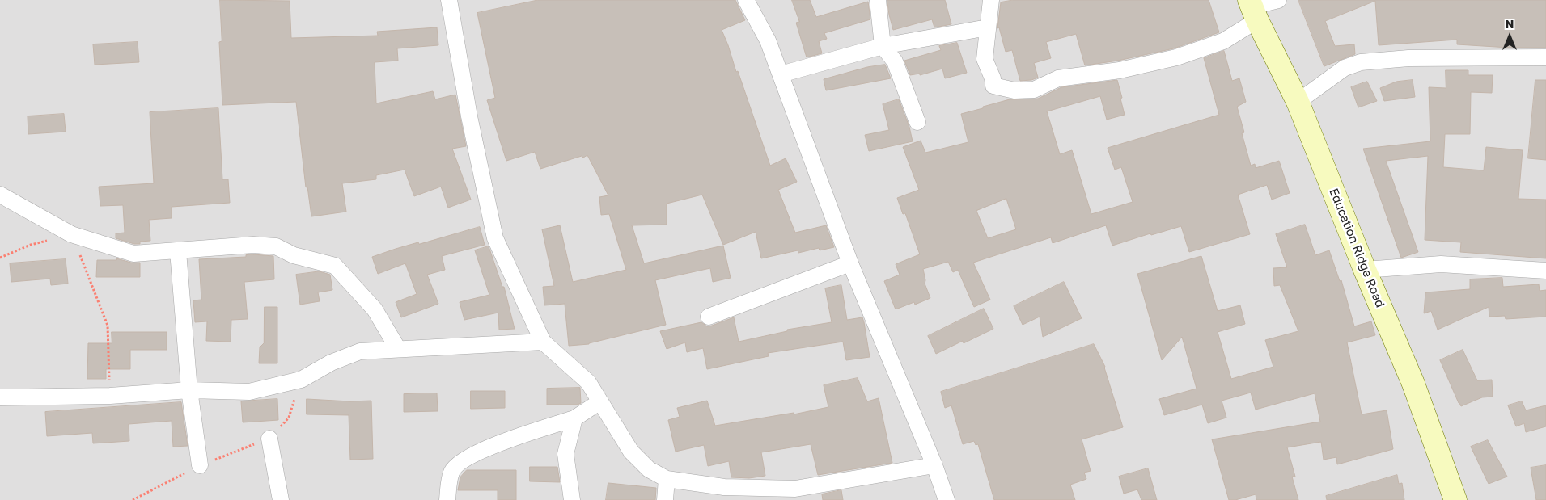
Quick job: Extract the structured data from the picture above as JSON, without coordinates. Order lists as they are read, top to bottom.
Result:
{
  "streets": {
    "main road": ["Education Ridge Road"]
  },
  "north": "top"
}
